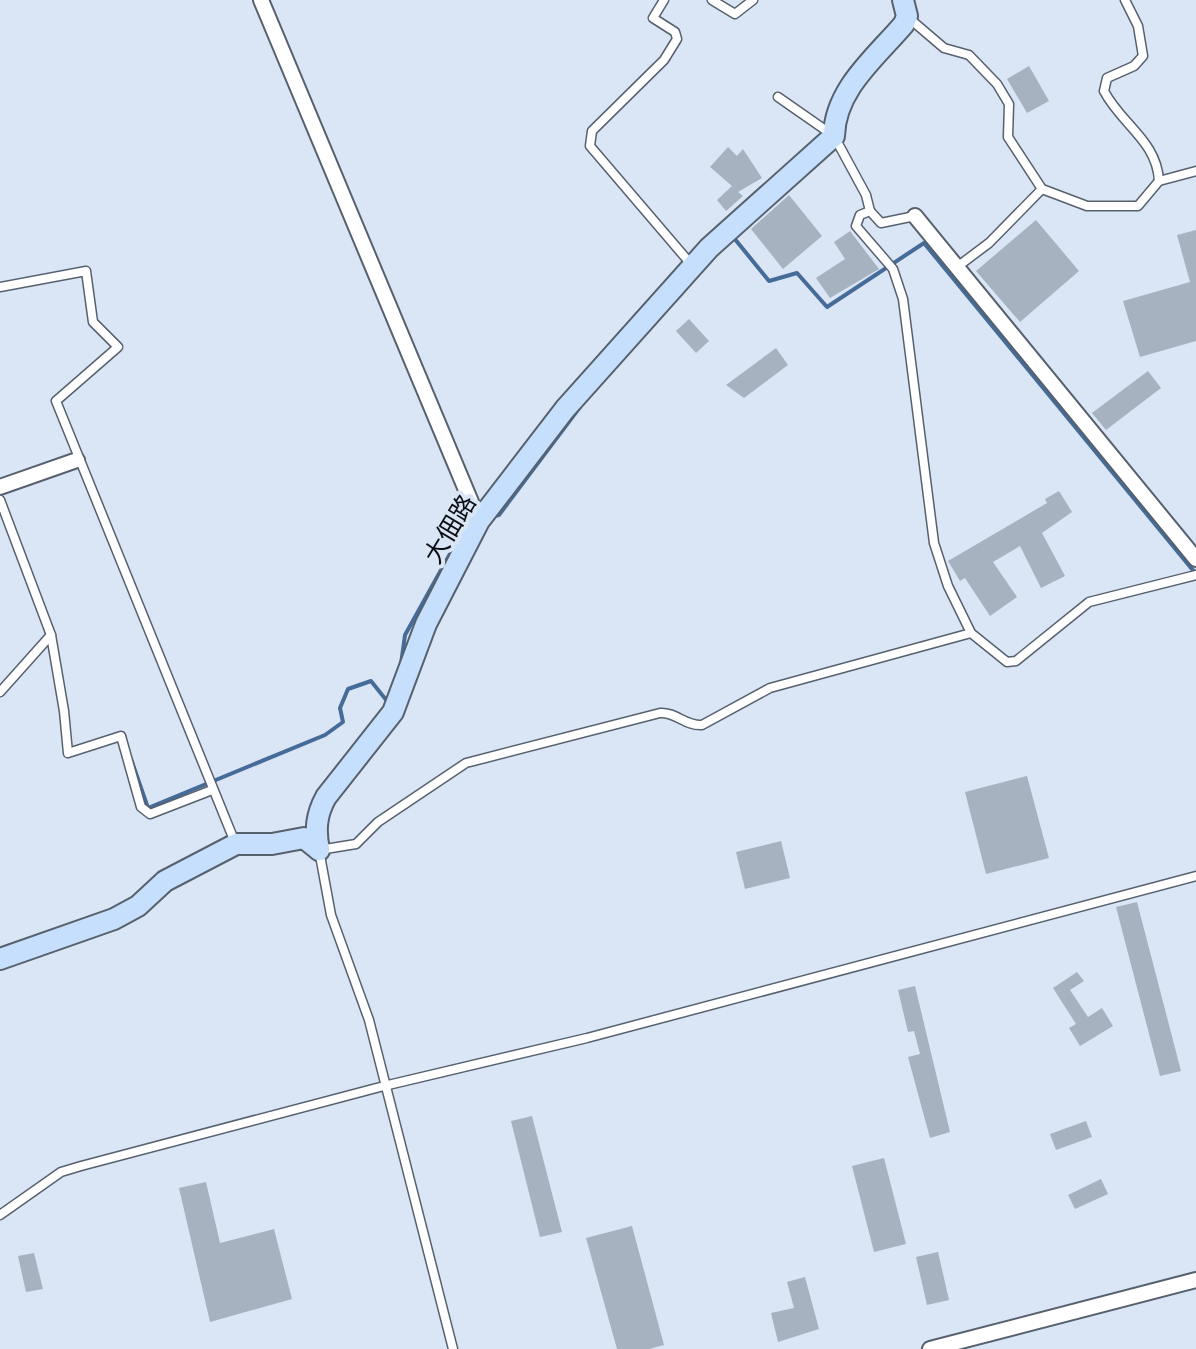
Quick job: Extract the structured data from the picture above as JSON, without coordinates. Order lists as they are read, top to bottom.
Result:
{
  "streets": {
    "street": ["大佃路"]
  }
}
